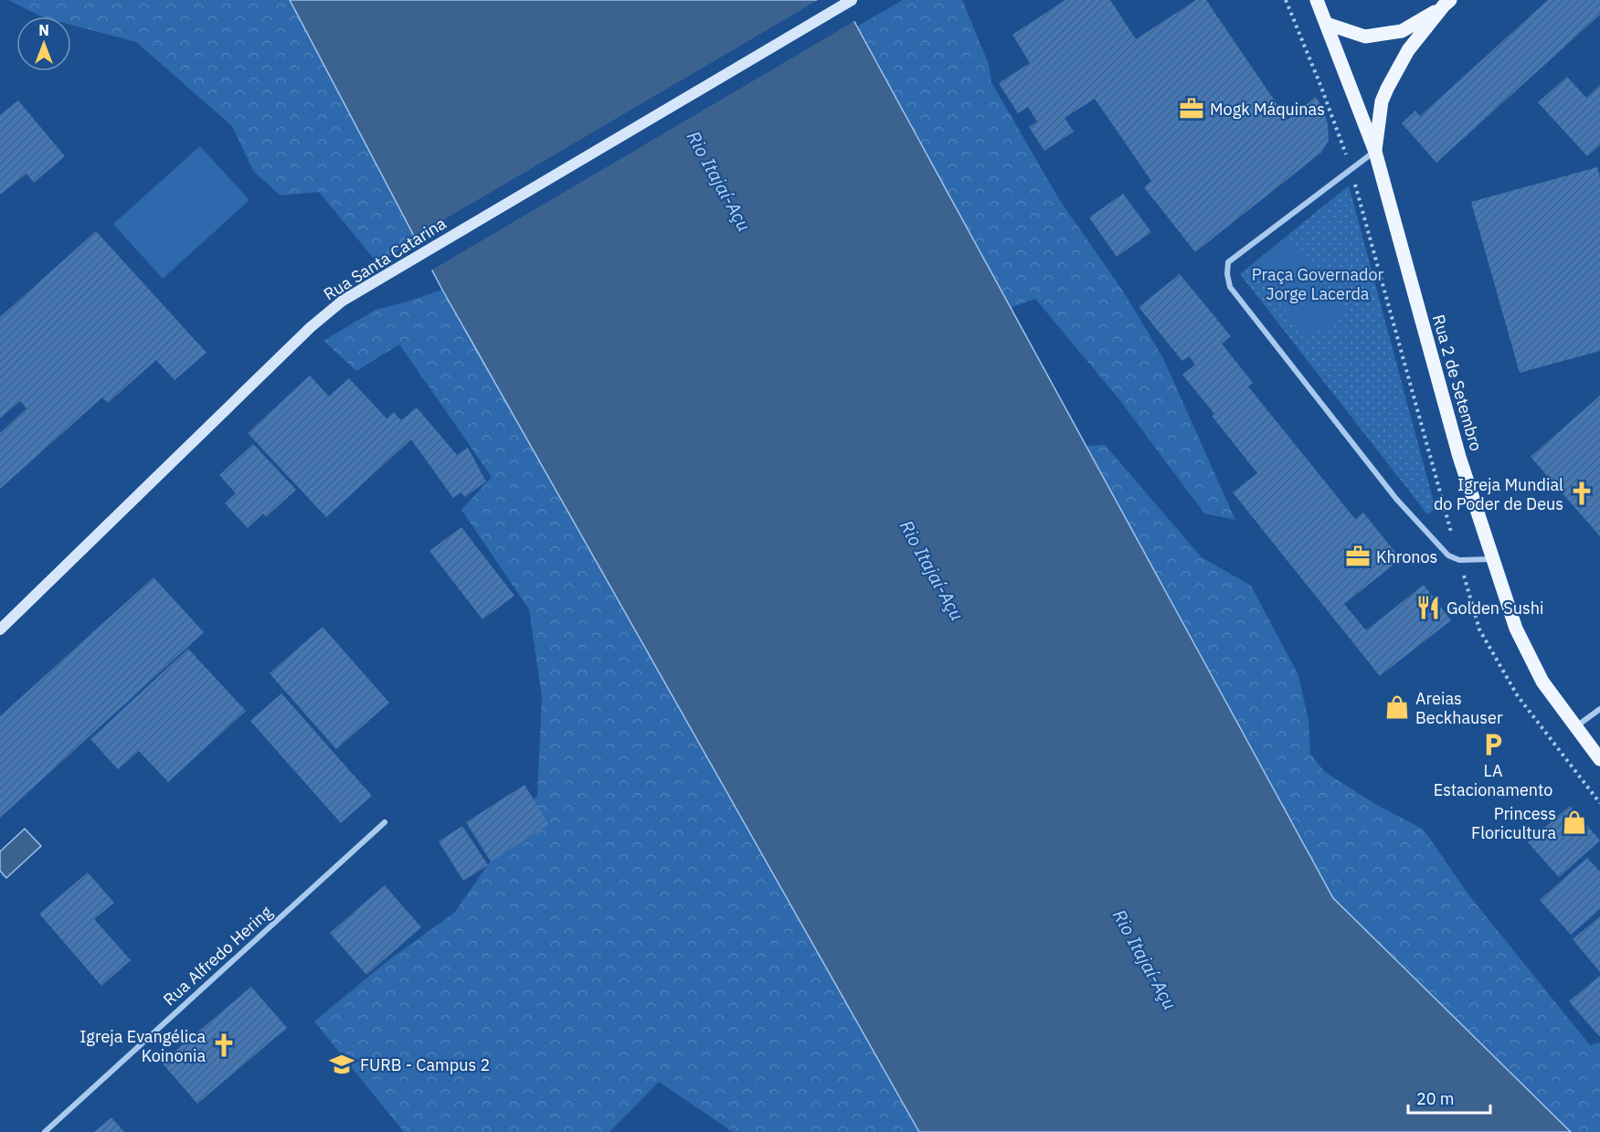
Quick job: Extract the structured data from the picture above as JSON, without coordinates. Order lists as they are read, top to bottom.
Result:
{
  "streets": {
    "main road": ["Rua Santa Catarina", "Rua 2 de Setembro"],
    "street": ["Rua Alfredo Hering"]
  },
  "water": ["Rio Itajaí-Açu"],
  "parks": ["Praça Governador Jorge Lacerda"],
  "places": {
    "office": ["Mogk Máquinas", "Khronos"],
    "church": ["Igreja Mundial do Poder de Deus", "Igreja Evangélica Koinonia"],
    "restaurant": ["Golden Sushi"],
    "shop": ["Areias Beckhauser", "Princess Floricultura"],
    "parking": ["LA Estacionamento"],
    "school or university": ["FURB - Campus 2"]
  },
  "scale_bar": "20 m",
  "north": "top"
}
